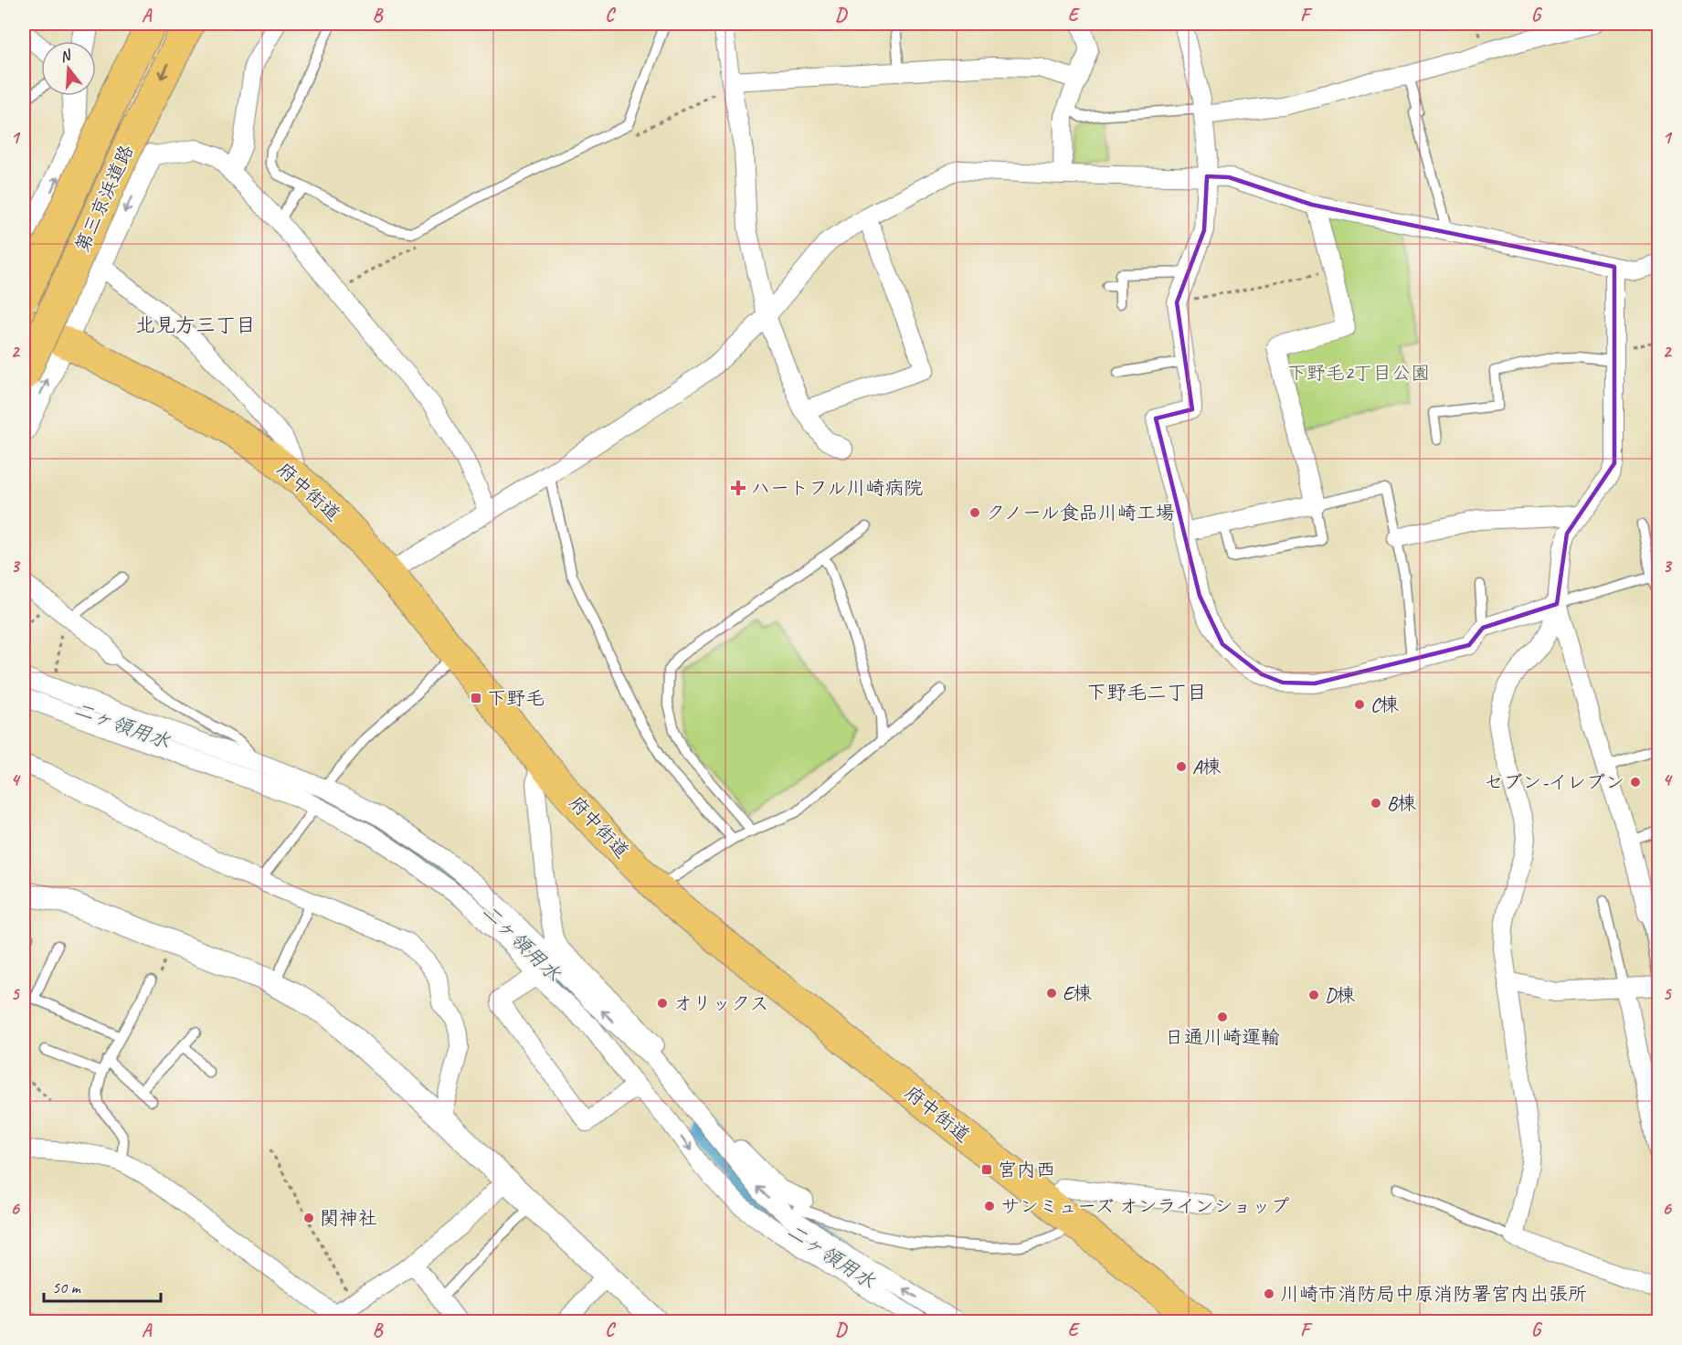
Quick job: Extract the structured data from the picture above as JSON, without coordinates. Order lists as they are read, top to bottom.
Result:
{
  "streets": {
    "highway": ["第三京浜道路", "府中街道"]
  },
  "districts": ["北見方三丁目", "下野毛二丁目"],
  "water": ["二ヶ領用水"],
  "parks": ["下野毛2丁目公園"],
  "places": {
    "health": ["ハートフル川崎病院"],
    "other": [
      "クノール食品川崎工場",
      "C棟",
      "A棟",
      "セブン-イレブン",
      "B棟",
      "E棟",
      "D棟",
      "オリックス",
      "日通川崎運輸",
      "サンミューズ オンラインショップ",
      "関神社",
      "川崎市消防局中原消防署宮内出張所"
    ],
    "transit": ["下野毛", "宮内西"]
  },
  "scale_bar": "50 m",
  "north": "top",
  "grid": {
    "columns": [
      "A",
      "B",
      "C",
      "D",
      "E",
      "F",
      "G"
    ],
    "rows": [
      "1",
      "2",
      "3",
      "4",
      "5",
      "6"
    ]
  }
}
